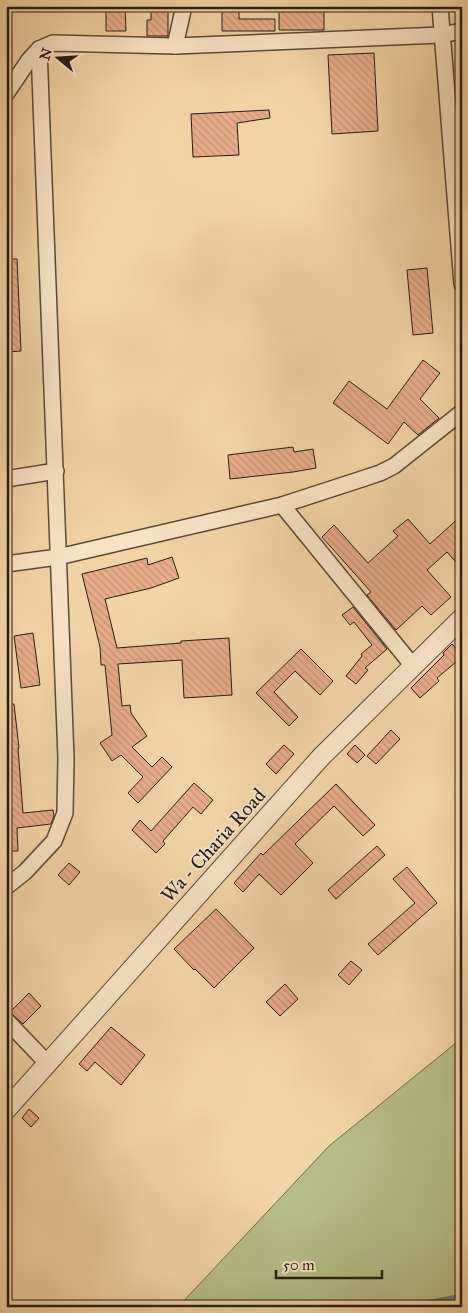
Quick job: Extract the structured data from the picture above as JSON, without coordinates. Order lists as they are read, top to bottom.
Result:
{
  "streets": {
    "street": ["Wa - Charia Road"]
  },
  "scale_bar": "50 m",
  "north": "left"
}
